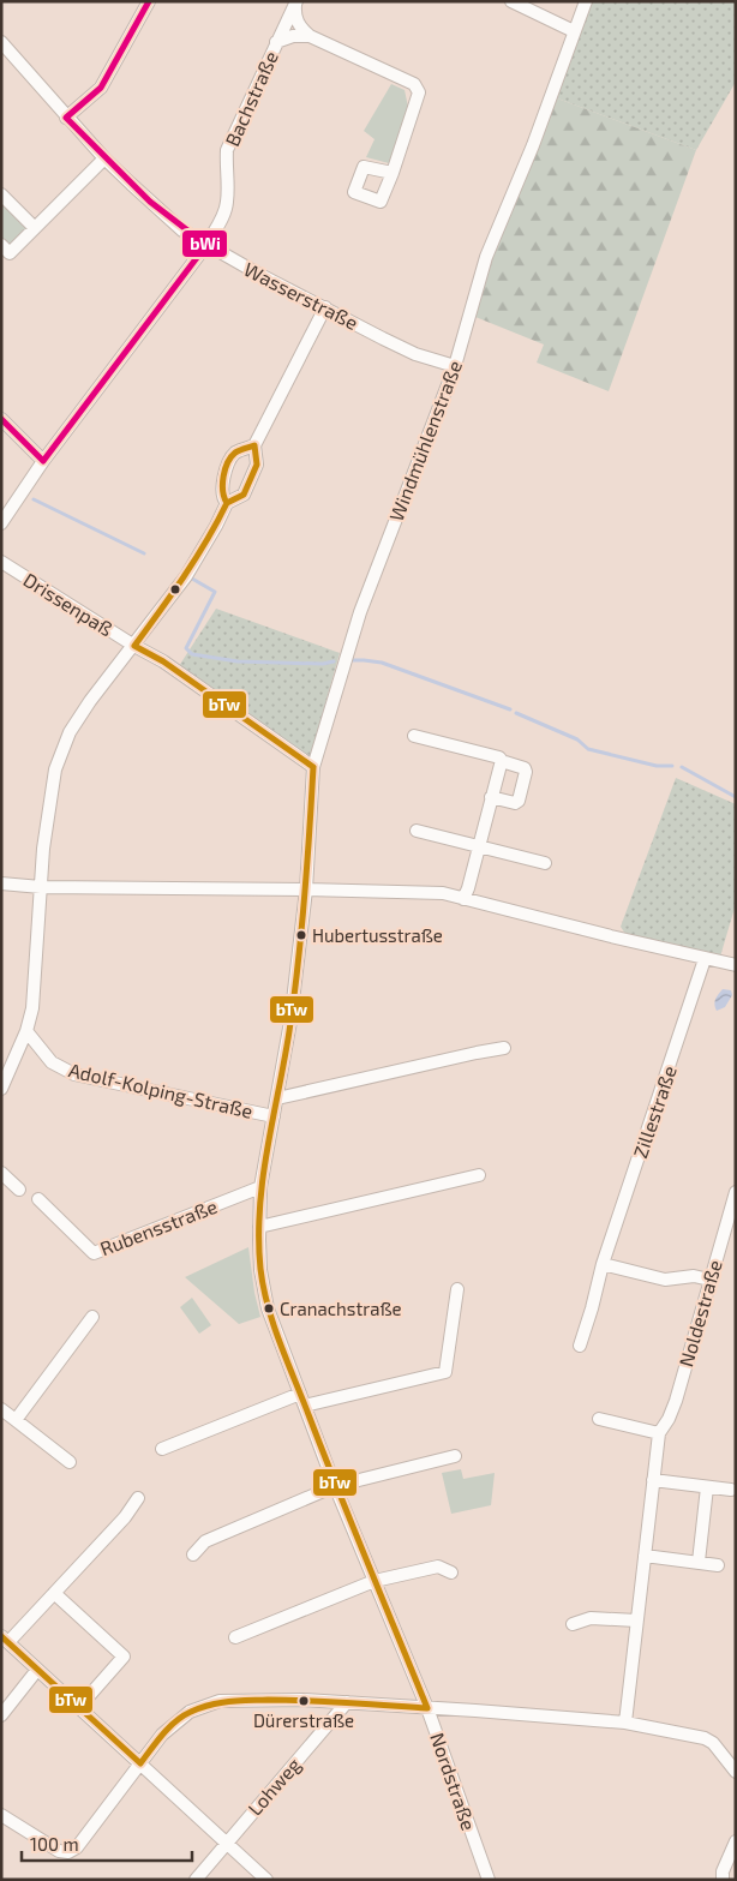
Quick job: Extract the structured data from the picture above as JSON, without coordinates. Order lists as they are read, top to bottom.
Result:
{
  "streets": {
    "street": [
      "Bachstraße",
      "Wasserstraße",
      "Windmühlenstraße",
      "Drissenpaß",
      "Adolf-Kolping-Straße",
      "Zillestraße",
      "Rubensstraße",
      "Noldestraße",
      "Nordstraße",
      "Lohweg"
    ]
  },
  "crossings": [
    ["Bachstraße", "Wasserstraße"],
    ["Wasserstraße", "Windmühlenstraße"],
    ["Windmühlenstraße", "Drissenpaß"],
    ["Windmühlenstraße", "Nordstraße"],
    ["Adolf-Kolping-Straße", "Nordstraße"],
    ["Rubensstraße", "Nordstraße"]
  ],
  "places": ["Hubertusstraße", "Cranachstraße", "Dürerstraße"],
  "lines": ["transit line bWi", "transit line bTw"],
  "scale_bar": "100 m"
}
